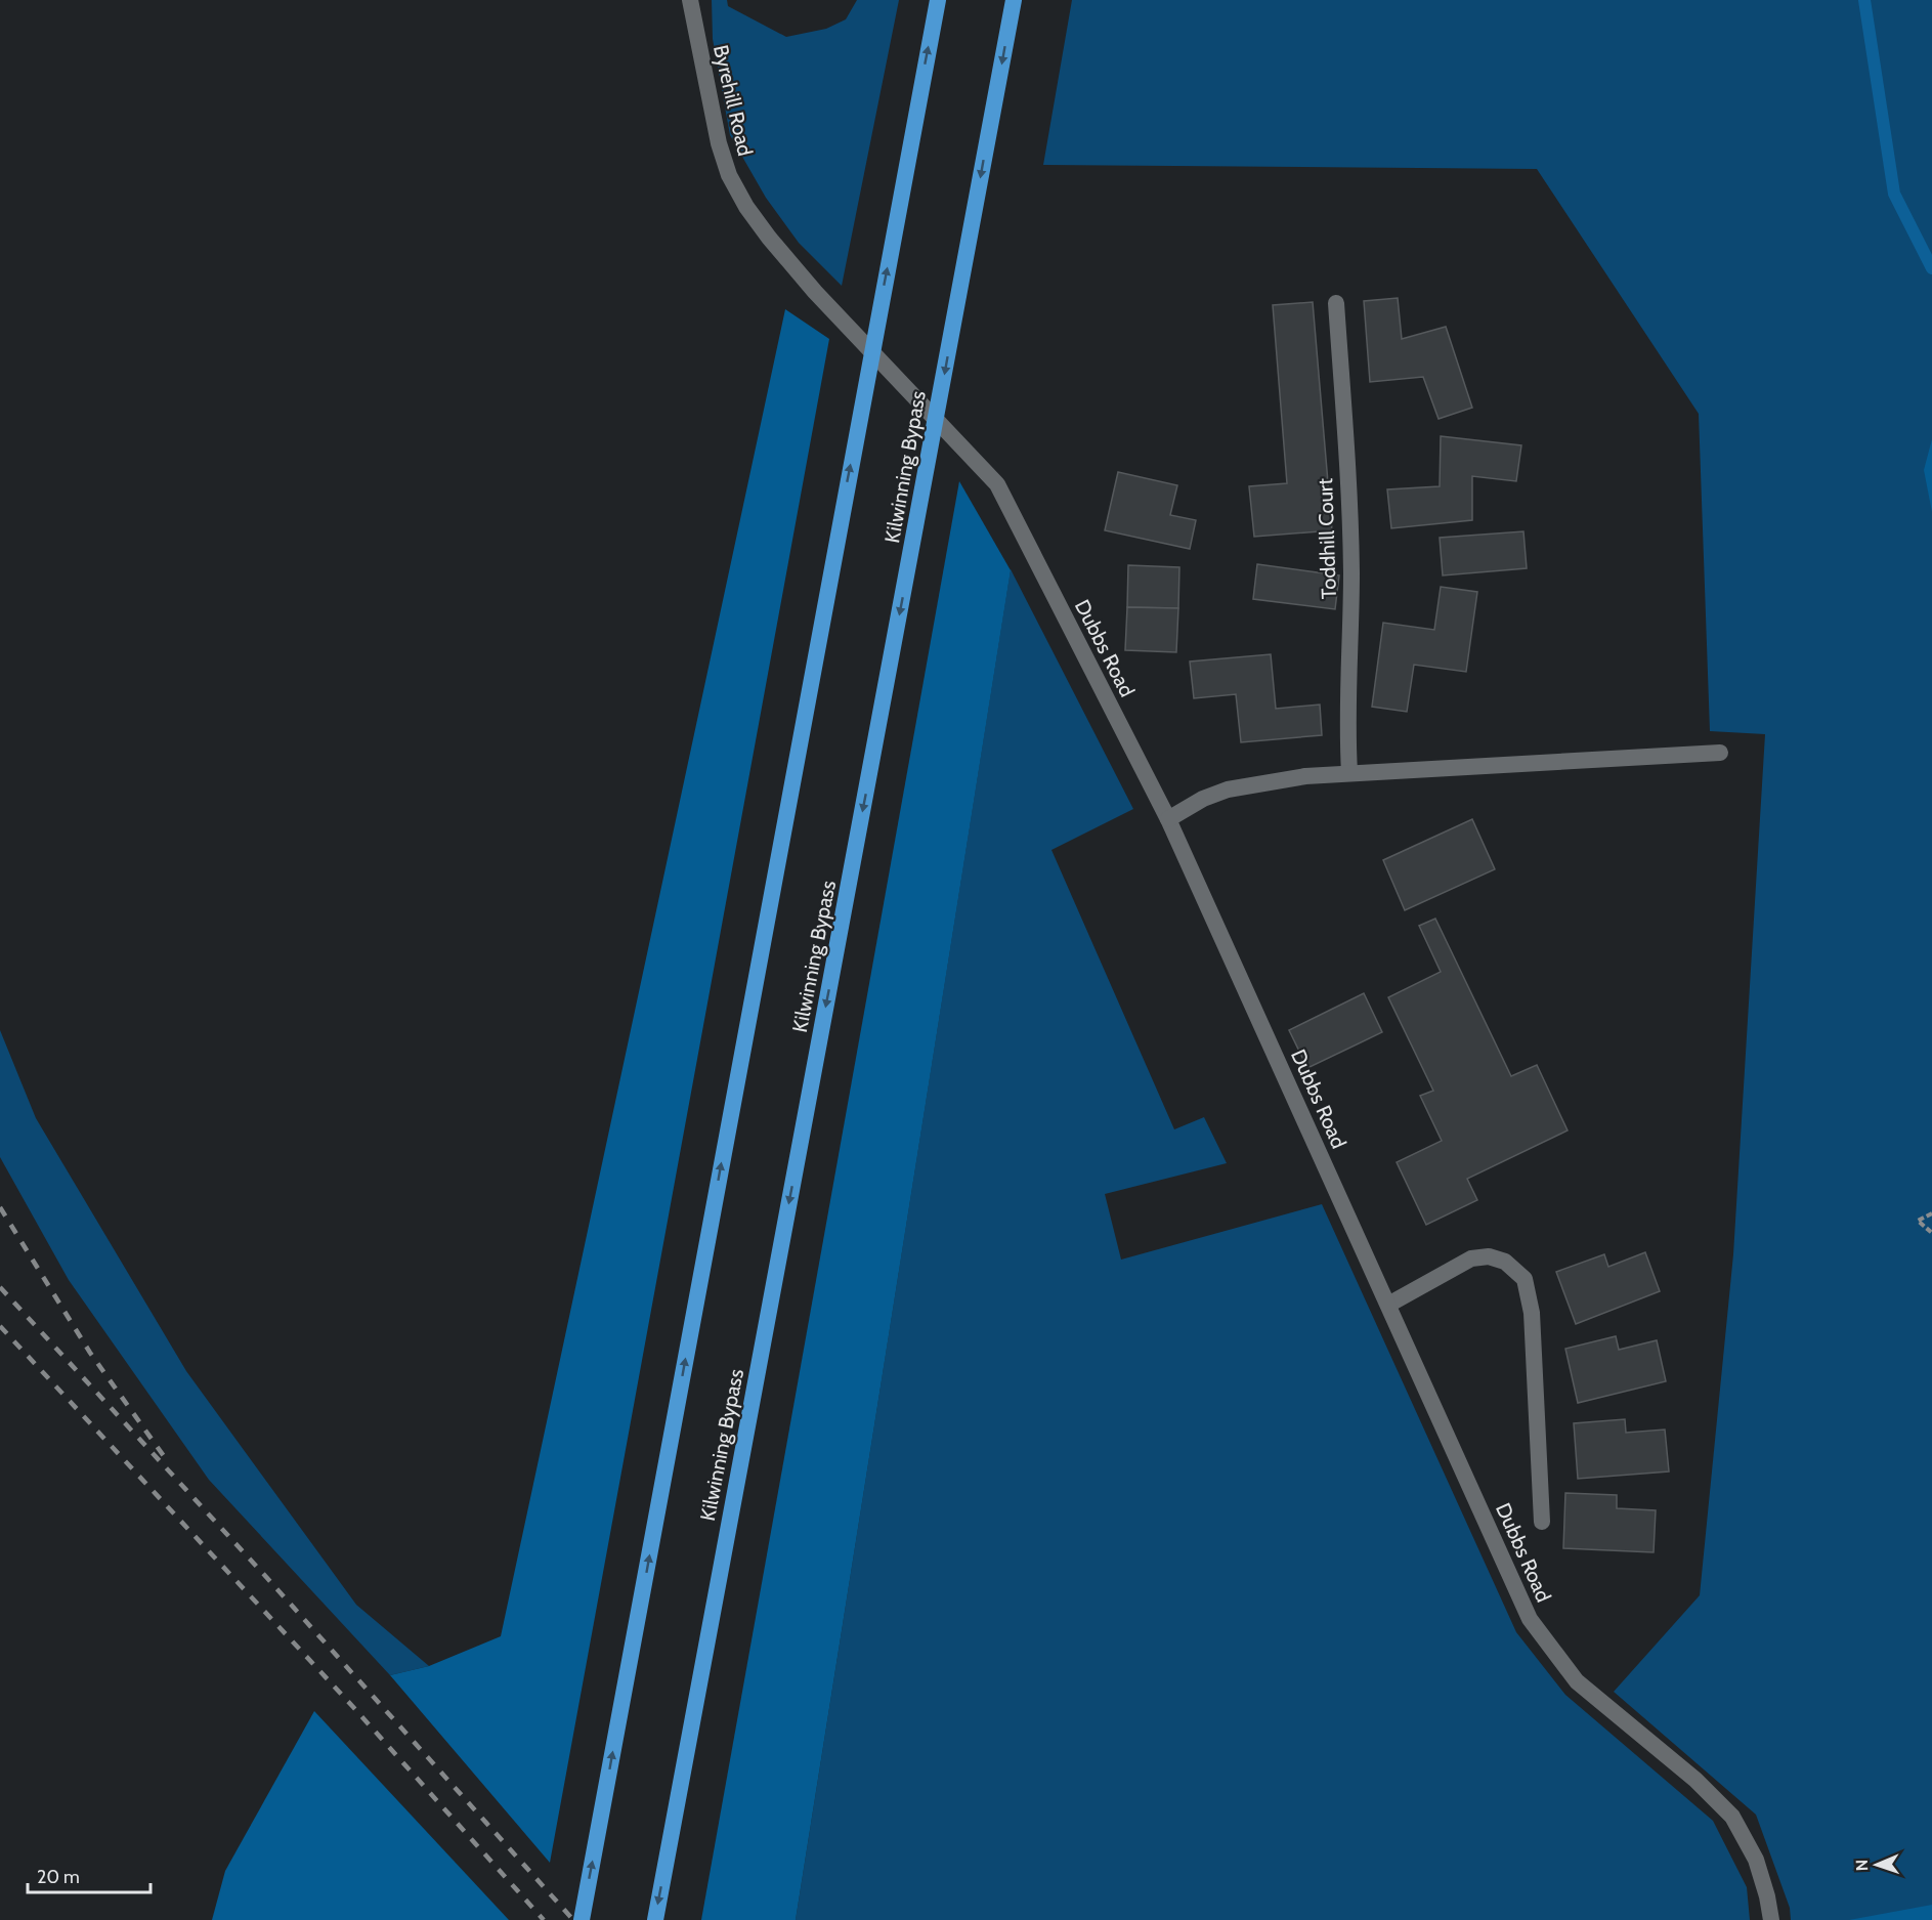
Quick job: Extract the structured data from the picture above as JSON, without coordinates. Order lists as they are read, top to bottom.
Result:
{
  "streets": {
    "highway": ["Kilwinning Bypass"],
    "street": ["Byrehill Road", "Toddhill Court", "Dubbs Road"]
  },
  "crossings": [
    ["Byrehill Road", "Dubbs Road"]
  ],
  "scale_bar": "20 m",
  "north": "left"
}
